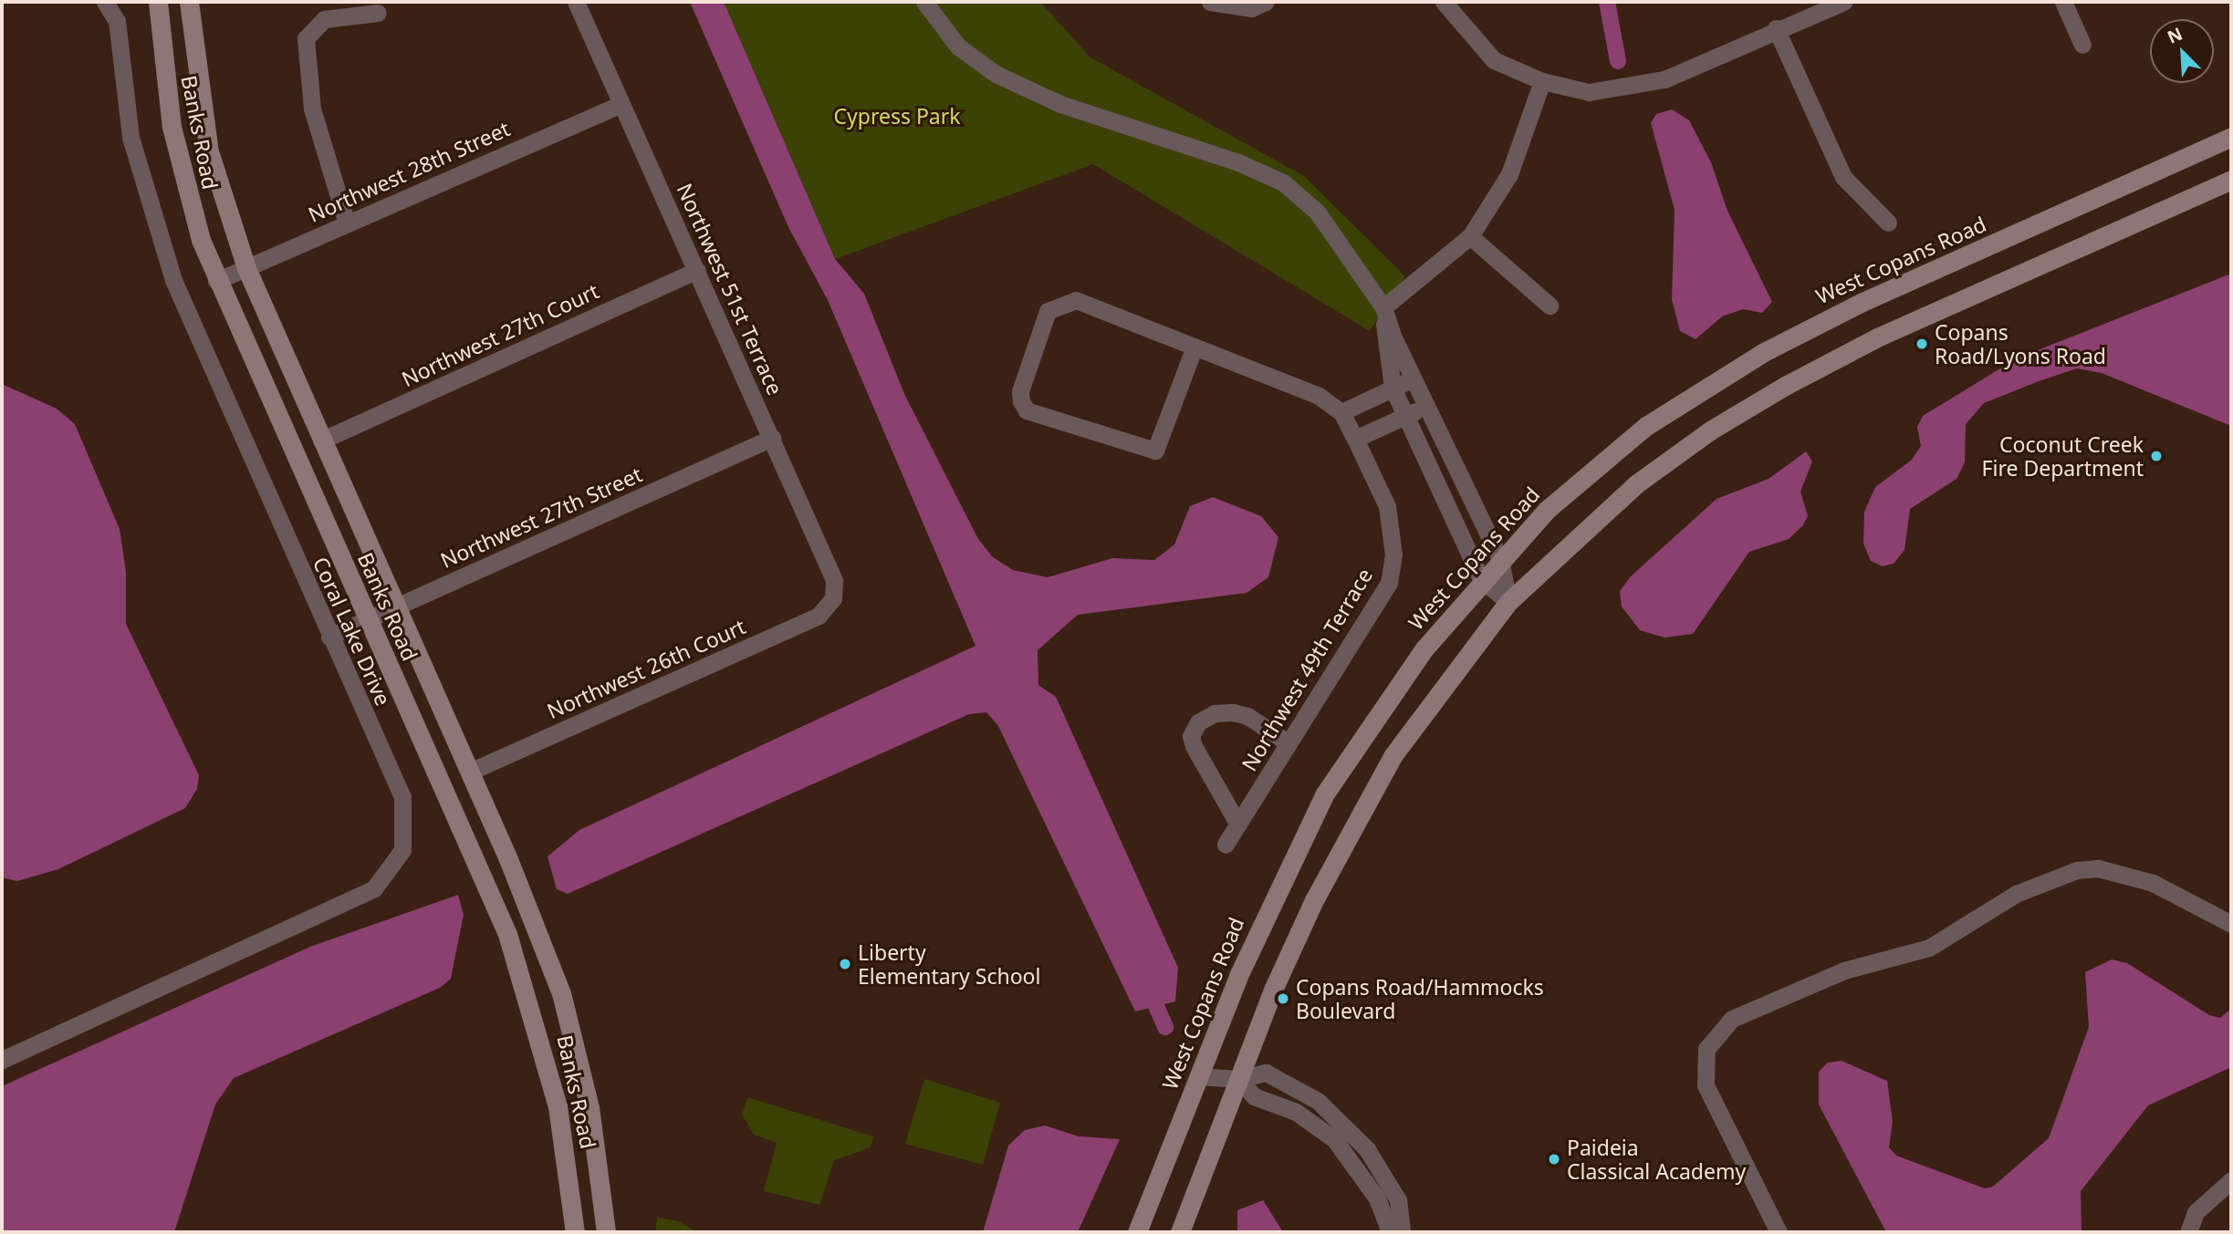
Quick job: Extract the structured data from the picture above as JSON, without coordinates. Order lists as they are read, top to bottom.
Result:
{
  "streets": {
    "main road": ["Banks Road", "West Copans Road"],
    "street": [
      "Northwest 28th Street",
      "Northwest 51st Terrace",
      "Northwest 27th Court",
      "Northwest 27th Street",
      "Coral Lake Drive",
      "Northwest 26th Court",
      "Northwest 49th Terrace"
    ]
  },
  "crossings": [
    ["Banks Road", "Northwest 28th Street"],
    ["Banks Road", "Northwest 27th Court"],
    ["Banks Road", "Northwest 27th Street"],
    ["Banks Road", "Northwest 26th Court"],
    ["Northwest 28th Street", "Northwest 51st Terrace"],
    ["Northwest 51st Terrace", "Northwest 27th Court"],
    ["Northwest 51st Terrace", "Northwest 27th Street"],
    ["Northwest 51st Terrace", "Northwest 26th Court"],
    ["Northwest 27th Street", "Coral Lake Drive"]
  ],
  "parks": ["Cypress Park"],
  "places": [
    "Copans Road/Lyons Road",
    "Coconut Creek Fire Department",
    "Liberty Elementary School",
    "Copans Road/Hammocks Boulevard",
    "Paideia Classical Academy"
  ],
  "north": "top left"
}
